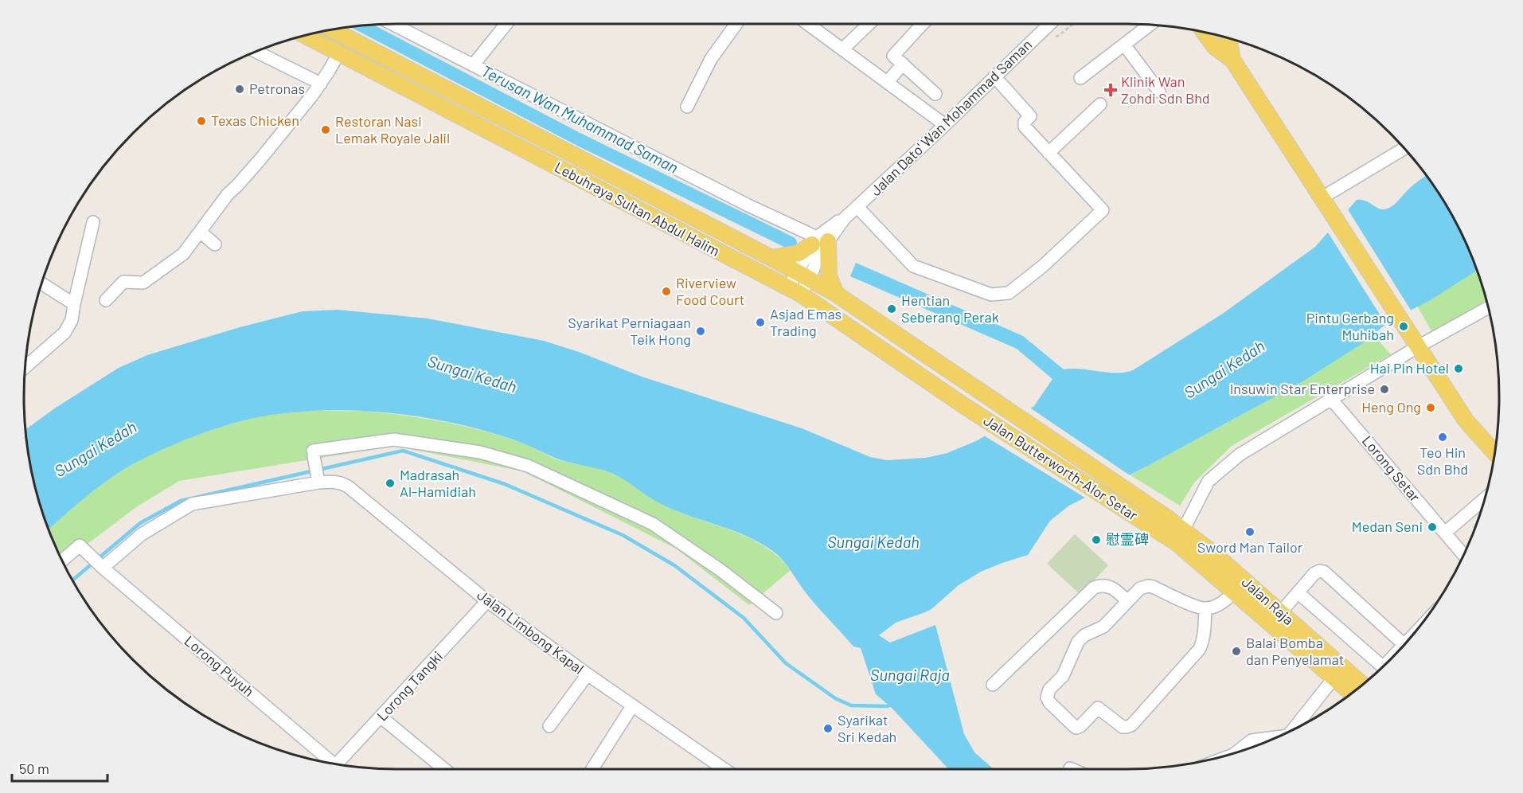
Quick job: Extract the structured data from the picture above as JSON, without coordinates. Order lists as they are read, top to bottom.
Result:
{
  "streets": {
    "main road": ["Lebuhraya Sultan Abdul Halim", "Jalan Butterworth-Alor Setar", "Jalan Raja"],
    "street": [
      "Jalan Dato' Wan Mohammad Saman",
      "Lorong Setar",
      "Jalan Limbong Kapal",
      "Lorong Puyuh",
      "Lorong Tangki"
    ]
  },
  "crossings": [
    ["Jalan Dato' Wan Mohammad Saman", "Lebuhraya Sultan Abdul Halim"],
    ["Lebuhraya Sultan Abdul Halim", "Jalan Butterworth-Alor Setar"],
    ["Jalan Butterworth-Alor Setar", "Jalan Raja"],
    ["Jalan Limbong Kapal", "Lorong Puyuh"],
    ["Jalan Limbong Kapal", "Lorong Tangki"]
  ],
  "water": ["Terusan Wan Muhammad Saman", "Sungai Kedah", "Sungai Raja"],
  "places": {
    "other": [
      "Petronas",
      "Texas Chicken",
      "Restoran Nasi Lemak Royale Jalil",
      "Riverview Food Court",
      "Hentian Seberang Perak",
      "Asjad Emas Trading",
      "Pintu Gerbang Muhibah",
      "Syarikat Perniagaan Teik Hong",
      "Hai Pin Hotel",
      "Insuwin Star Enterprise",
      "Heng Ong",
      "Teo Hin Sdn Bhd",
      "Madrasah Al-Hamidiah",
      "Medan Seni",
      "Sword Man Tailor",
      "慰霊碑",
      "Balai Bomba dan Penyelamat",
      "Syarikat Sri Kedah"
    ],
    "health": ["Klinik Wan Zohdi Sdn Bhd"]
  },
  "scale_bar": "50 m"
}
